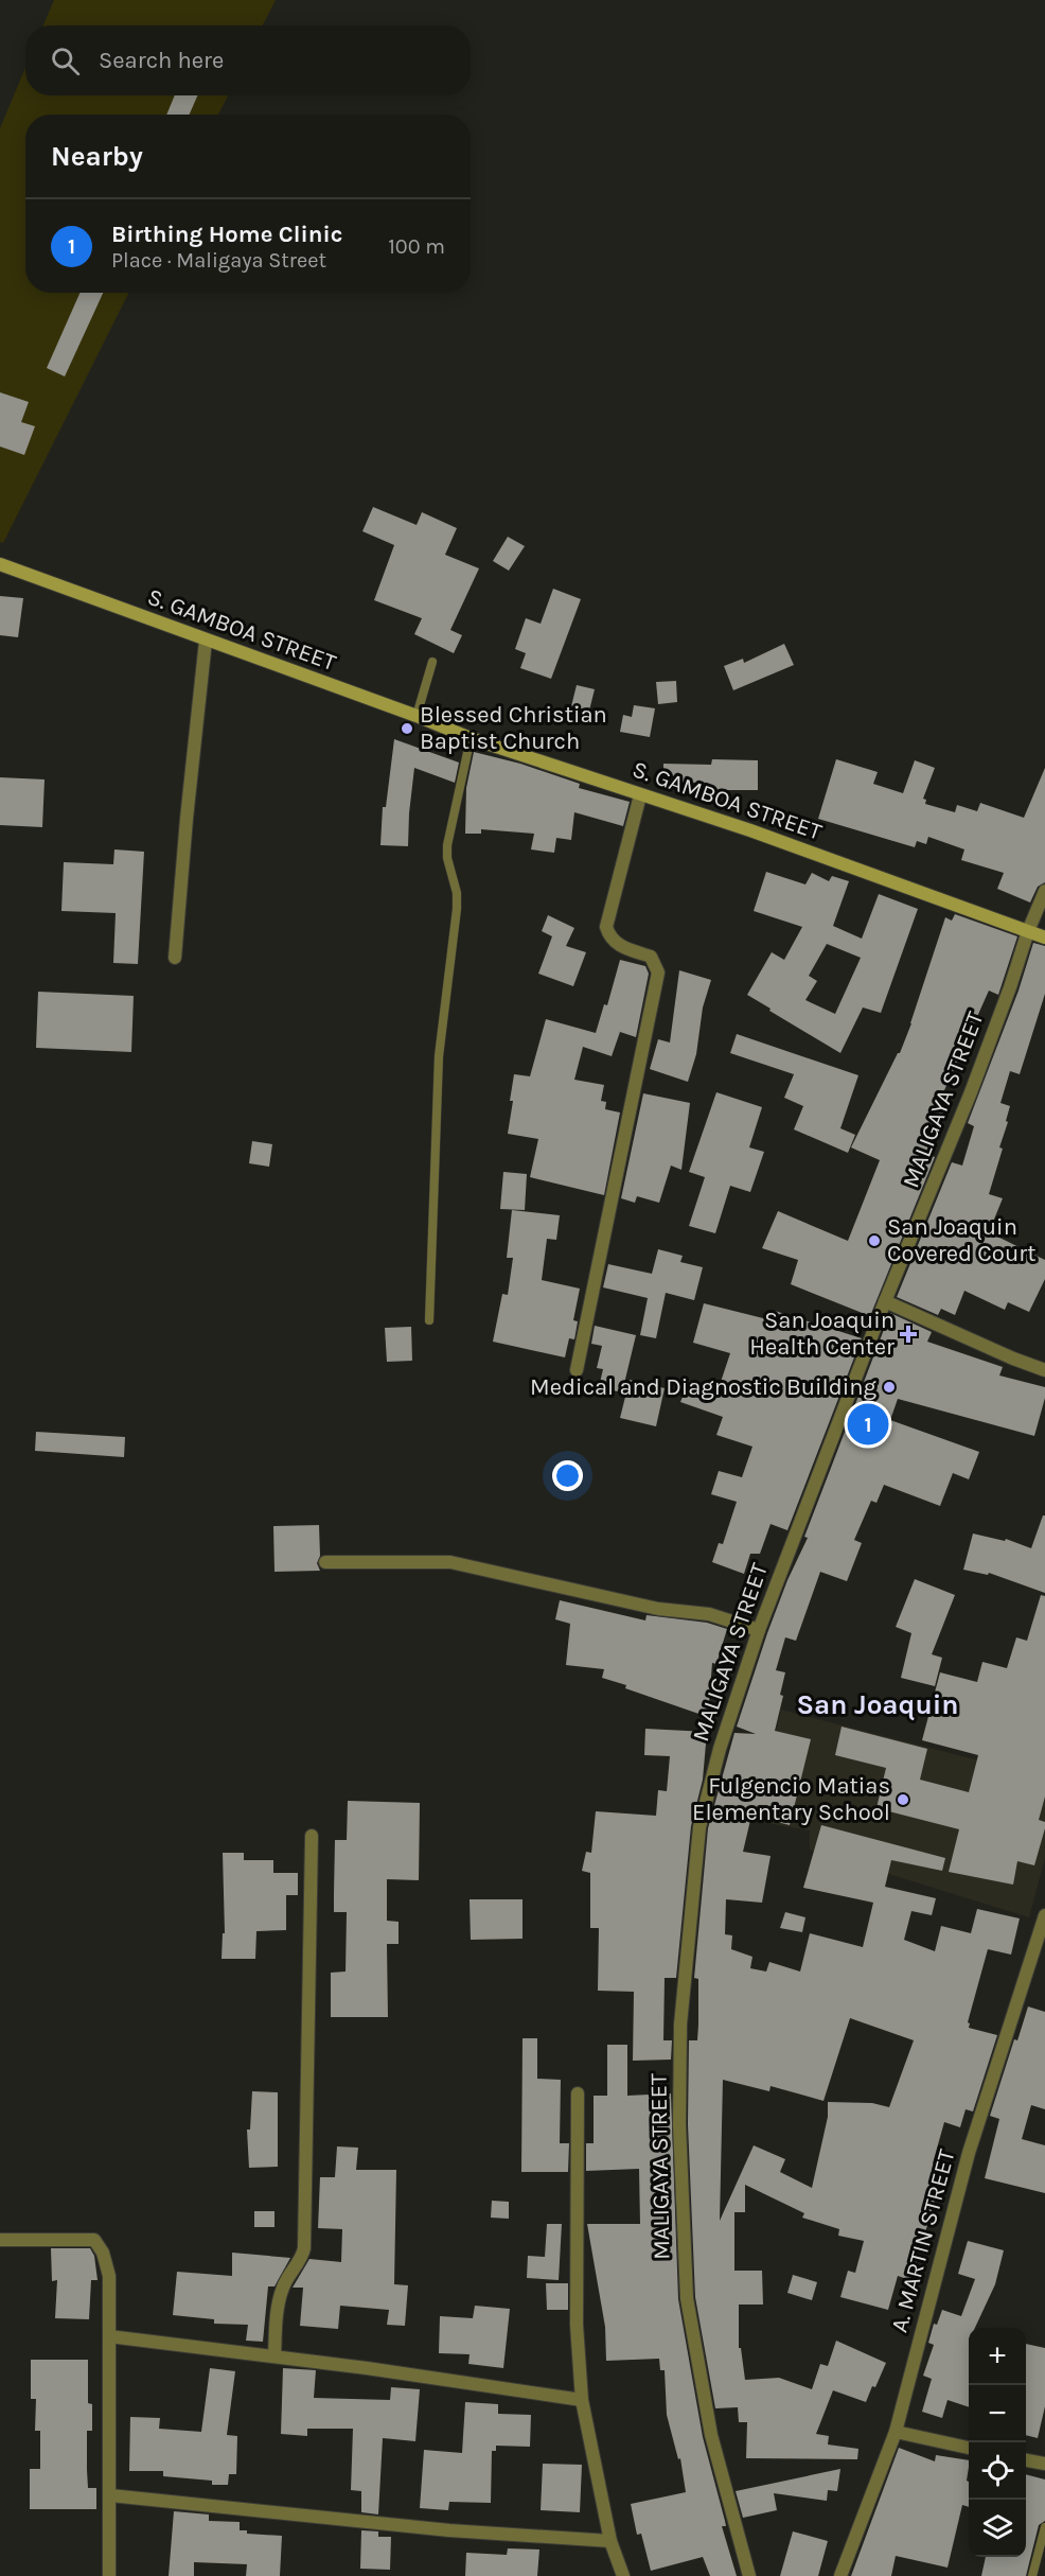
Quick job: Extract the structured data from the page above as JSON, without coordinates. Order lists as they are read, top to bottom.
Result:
{
  "streets": {
    "main road": ["S. GAMBOA STREET"],
    "street": ["MALIGAYA STREET", "A. MARTIN STREET"]
  },
  "crossings": [
    ["S. GAMBOA STREET", "MALIGAYA STREET"]
  ],
  "districts": ["San Joaquin"],
  "places": {
    "other": [
      "Blessed Christian Baptist Church",
      "San Joaquin Covered Court",
      "Medical and Diagnostic Building",
      "Fulgencio Matias Elementary School"
    ],
    "health": ["San Joaquin Health Center"]
  },
  "page": {
    "search": "Search here",
    "heading": "Nearby",
    "list": [
      {
        "mark": "1",
        "name": "Birthing Home Clinic",
        "note": "Place · Maligaya Street",
        "value": "100 m"
      }
    ],
    "pins": "1",
    "map_buttons": ["+", "−"]
  }
}
